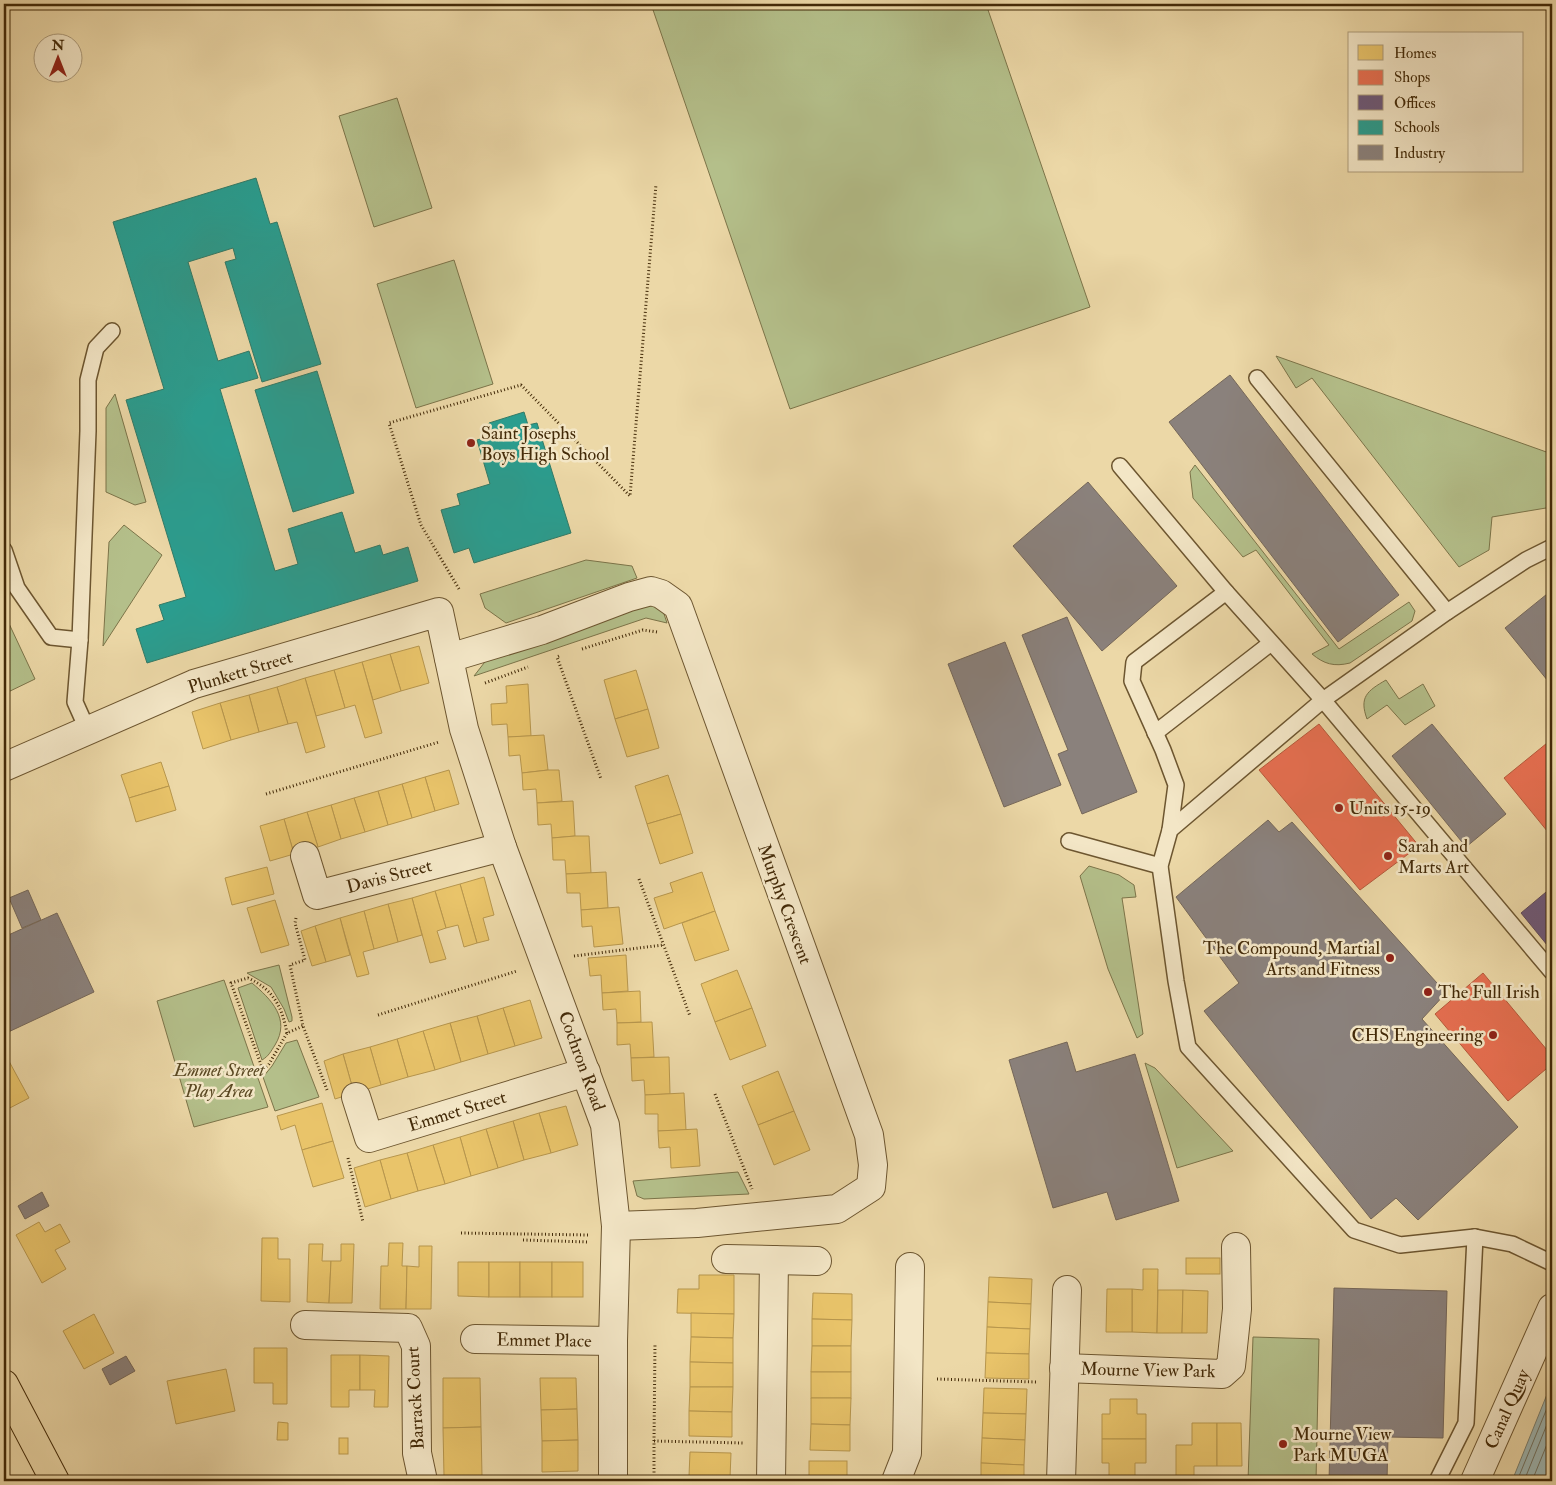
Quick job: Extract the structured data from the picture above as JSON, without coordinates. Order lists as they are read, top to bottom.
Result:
{
  "streets": {
    "street": [
      "Plunkett Street",
      "Davis Street",
      "Murphy Crescent",
      "Cochron Road",
      "Emmet Street",
      "Emmet Place",
      "Mourne View Park",
      "Barrack Court",
      "Canal Quay"
    ]
  },
  "crossings": [
    ["Davis Street", "Cochron Road"],
    ["Murphy Crescent", "Cochron Road"],
    ["Cochron Road", "Emmet Street"],
    ["Cochron Road", "Emmet Place"]
  ],
  "parks": ["Emmet Street Play Area"],
  "places": [
    "Saint Josephs Boys High School",
    "Units 15-19",
    "Sarah and Marts Art",
    "The Compound, Martial Arts and Fitness",
    "The Full Irish",
    "CHS Engineering",
    "Mourne View Park MUGA"
  ],
  "legend": [
    "Homes",
    "Shops",
    "Offices",
    "Schools",
    "Industry"
  ],
  "north": "top"
}
